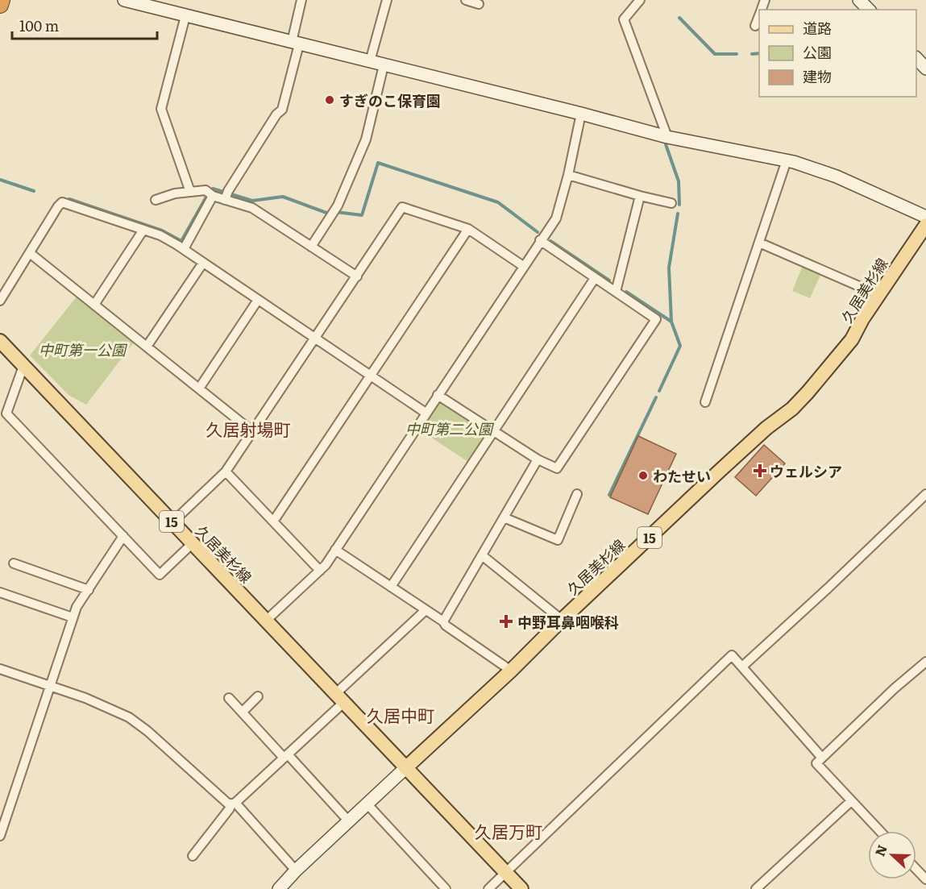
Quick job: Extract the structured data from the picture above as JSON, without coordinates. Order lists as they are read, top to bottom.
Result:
{
  "streets": {
    "main road": ["久居美杉線", "15"]
  },
  "districts": ["久居射場町", "久居中町", "久居万町"],
  "parks": ["中町第一公園", "中町第二公園"],
  "places": {
    "other": ["すぎのこ保育園", "わたせい"],
    "health": ["ウェルシア", "中野耳鼻咽喉科"]
  },
  "legend": ["道路", "公園", "建物"],
  "scale_bar": "100 m",
  "north": "left"
}
